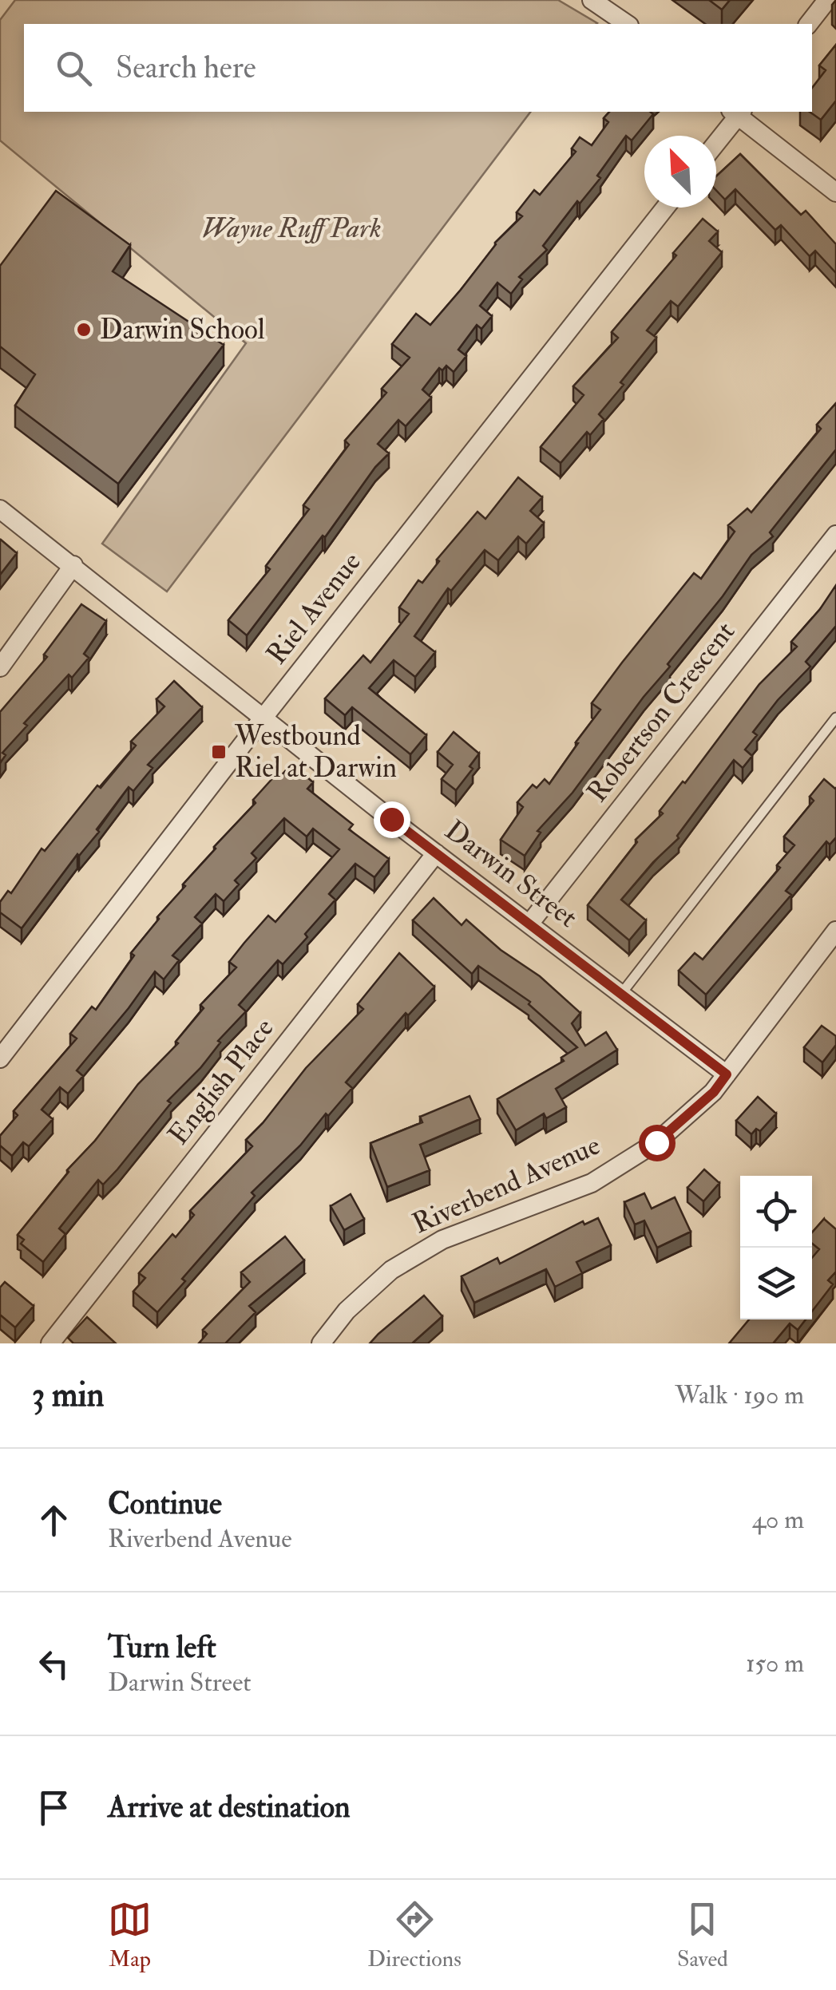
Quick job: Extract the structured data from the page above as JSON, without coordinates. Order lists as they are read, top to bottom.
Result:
{
  "streets": {
    "street": [
      "Riel Avenue",
      "Robertson Crescent",
      "Darwin Street",
      "English Place",
      "Riverbend Avenue"
    ]
  },
  "crossings": [
    ["Riel Avenue", "Darwin Street"],
    ["Robertson Crescent", "Darwin Street"],
    ["Darwin Street", "English Place"],
    ["Darwin Street", "Riverbend Avenue"]
  ],
  "parks": ["Wayne Ruff Park"],
  "places": {
    "other": ["Darwin School"],
    "transit": ["Westbound Riel at Darwin"]
  },
  "north": "top left",
  "page": {
    "search": "Search here",
    "heading": ["3 min", "Walk · 190 m"],
    "list": [
      ["Continue", "Riverbend Avenue", "40 m"],
      ["Turn left", "Darwin Street", "150 m"],
      "Arrive at destination"
    ],
    "nav": ["Map", "Directions", "Saved"]
  }
}
